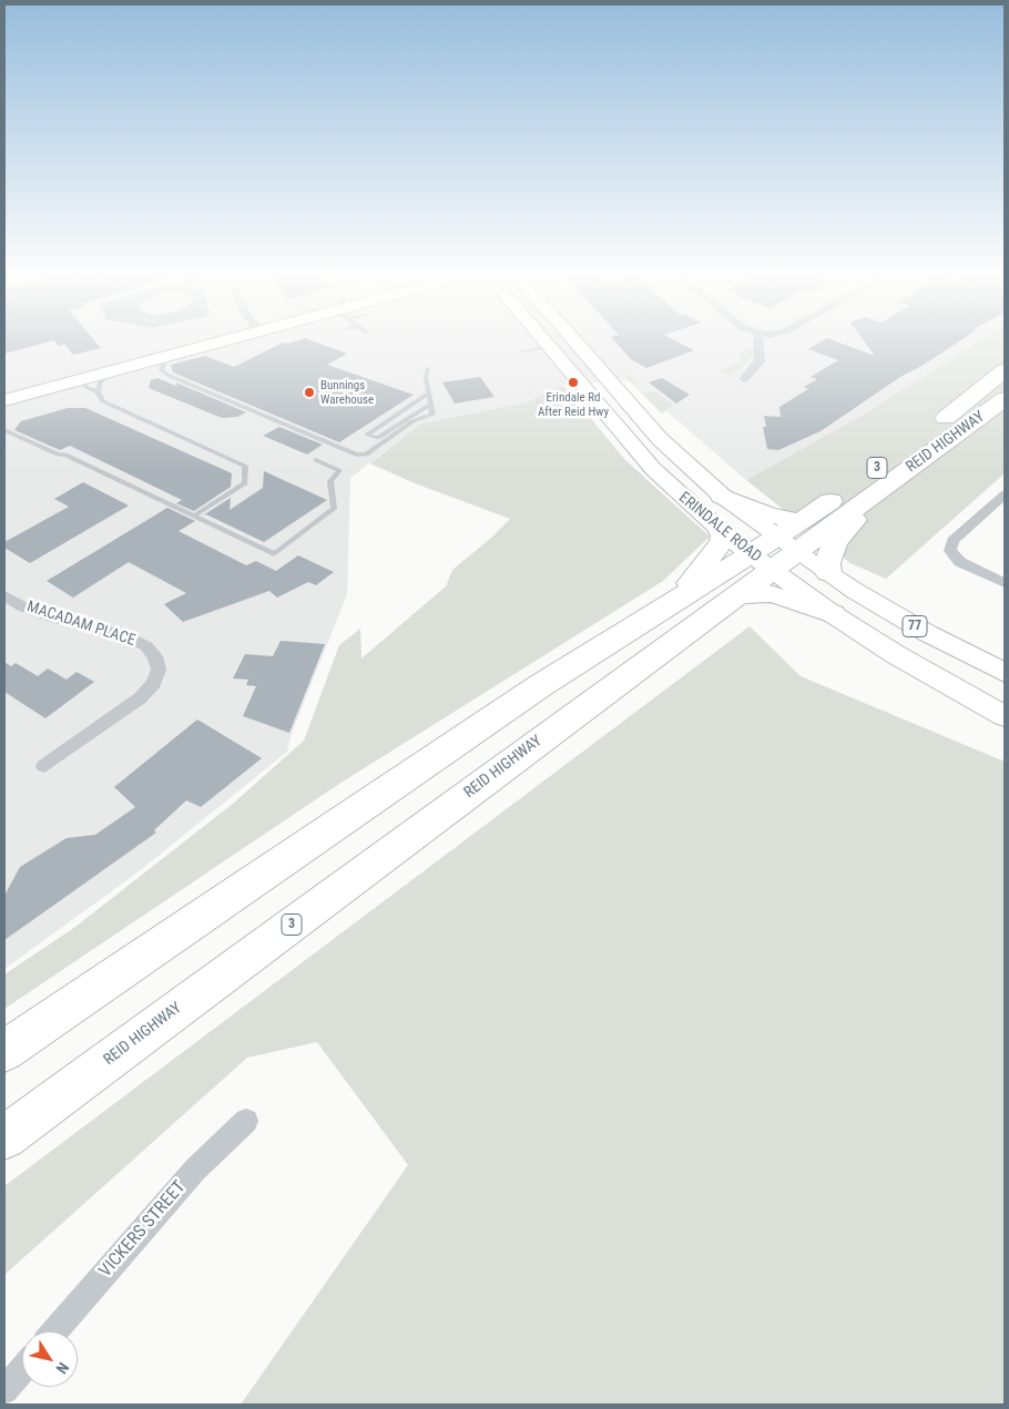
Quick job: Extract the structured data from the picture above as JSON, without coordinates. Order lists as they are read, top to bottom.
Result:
{
  "streets": {
    "highway": ["REID HIGHWAY", "3"],
    "main road": ["ERINDALE ROAD", "77"],
    "street": ["MACADAM PLACE", "VICKERS STREET"]
  },
  "crossings": [
    ["REID HIGHWAY", "ERINDALE ROAD"]
  ],
  "places": ["Erindale Rd After Reid Hwy", "Bunnings Warehouse"],
  "north": "bottom right"
}
